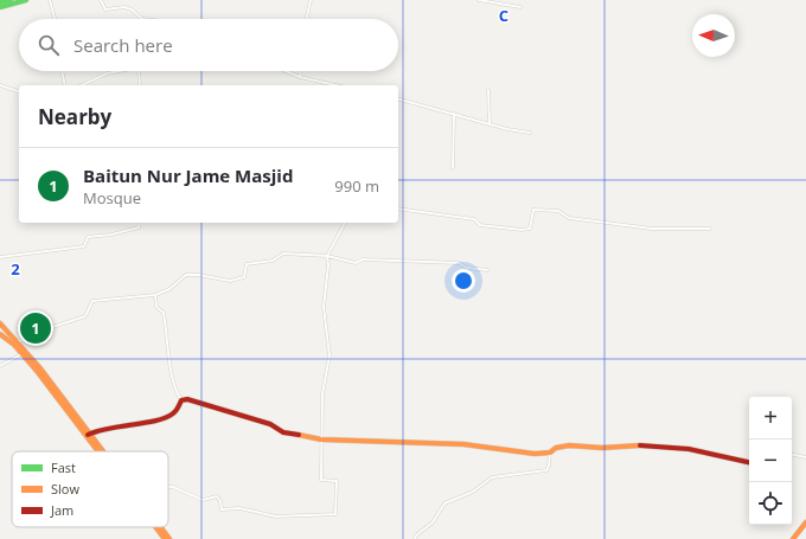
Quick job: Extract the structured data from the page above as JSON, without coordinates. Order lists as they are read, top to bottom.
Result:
{
  "legend": ["Fast", "Slow", "Jam"],
  "north": "left",
  "page": {
    "search": "Search here",
    "heading": "Nearby",
    "list": [
      {
        "mark": "1",
        "name": "Baitun Nur Jame Masjid",
        "note": "Mosque",
        "value": "990 m"
      }
    ],
    "pins": "1",
    "map_buttons": ["+", "−"]
  },
  "grid": {
    "columns": ["C"],
    "rows": ["2"]
  }
}
